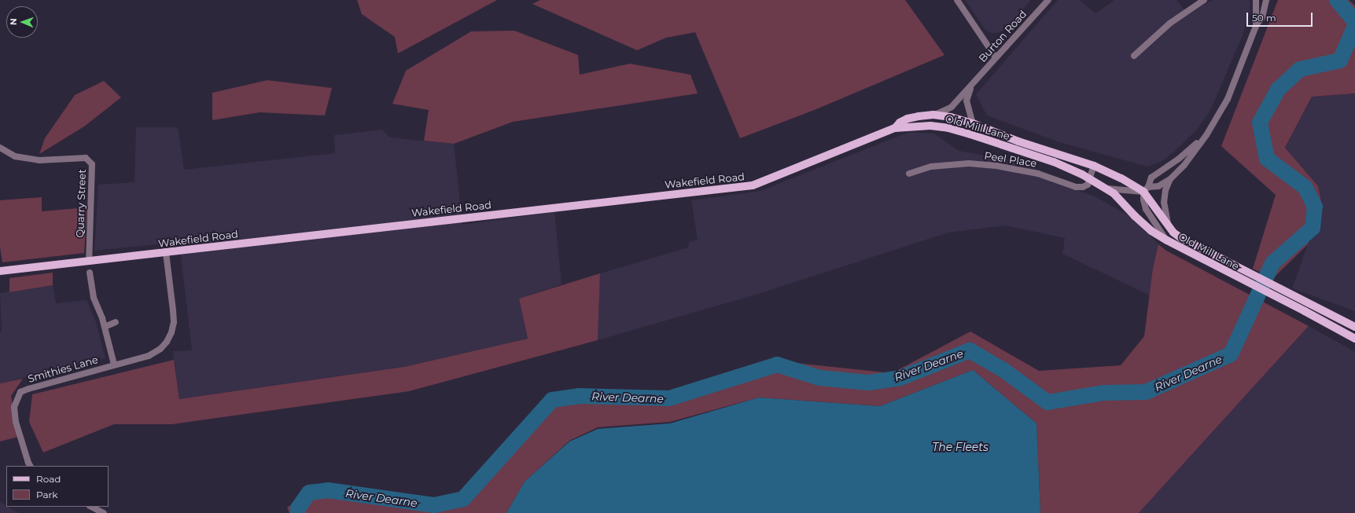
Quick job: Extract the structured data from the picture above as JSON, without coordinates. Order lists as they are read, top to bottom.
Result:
{
  "streets": {
    "main road": ["Old Mill Lane", "Wakefield Road"],
    "street": [
      "Burton Road",
      "Peel Place",
      "Quarry Street",
      "Smithies Lane"
    ]
  },
  "crossings": [
    ["Burton Road", "Old Mill Lane"],
    ["Old Mill Lane", "Peel Place"],
    ["Old Mill Lane", "Wakefield Road"],
    ["Wakefield Road", "Quarry Street"],
    ["Wakefield Road", "Smithies Lane"]
  ],
  "water": ["River Dearne", "The Fleets"],
  "legend": ["Road", "Park"],
  "scale_bar": "50 m",
  "north": "left"
}
